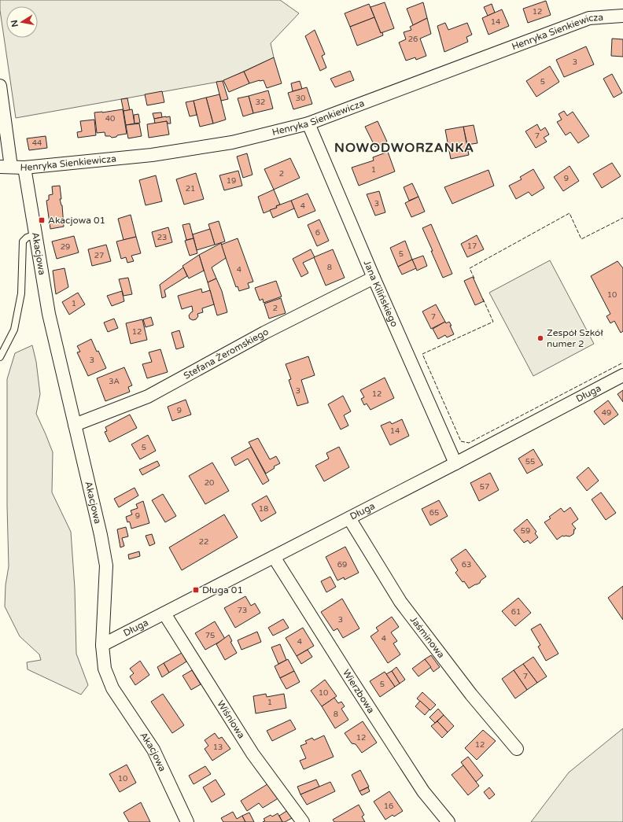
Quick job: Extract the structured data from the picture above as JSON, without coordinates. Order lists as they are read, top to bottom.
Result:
{
  "streets": {
    "street": [
      "Henryka Sienkiewicza",
      "Akacjowa",
      "Jana Kilińskiego",
      "Stefana Żeromskiego",
      "Długa",
      "Jaśminowa",
      "Wierzbowa",
      "Wiśniowa"
    ]
  },
  "crossings": [
    ["Henryka Sienkiewicza", "Akacjowa"],
    ["Henryka Sienkiewicza", "Jana Kilińskiego"],
    ["Akacjowa", "Stefana Żeromskiego"],
    ["Akacjowa", "Długa"],
    ["Jana Kilińskiego", "Stefana Żeromskiego"],
    ["Jana Kilińskiego", "Długa"],
    ["Długa", "Jaśminowa"],
    ["Długa", "Wierzbowa"],
    ["Długa", "Wiśniowa"]
  ],
  "districts": ["NOWODWORZANKA"],
  "places": {
    "transit": ["Akacjowa 01", "Długa 01"],
    "other": ["Zespół Szkół numer 2"]
  },
  "house_numbers": [
    "12",
    "14",
    "26",
    "3",
    "5",
    "30",
    "32",
    "40",
    "7",
    "44",
    "1",
    "2",
    "9",
    "19",
    "21",
    "3",
    "4",
    "6",
    "23",
    "17",
    "29",
    "5",
    "27",
    "8",
    "4",
    "10",
    "1",
    "2",
    "7",
    "12",
    "3",
    "3A",
    "3",
    "12",
    "9",
    "49",
    "14",
    "5",
    "55",
    "20",
    "57",
    "18",
    "65",
    "9",
    "59",
    "22",
    "69",
    "63",
    "73",
    "61",
    "3",
    "75",
    "4",
    "4",
    "7",
    "5",
    "10",
    "1",
    "8",
    "12",
    "12",
    "13",
    "10",
    "16"
  ],
  "north": "left"
}
